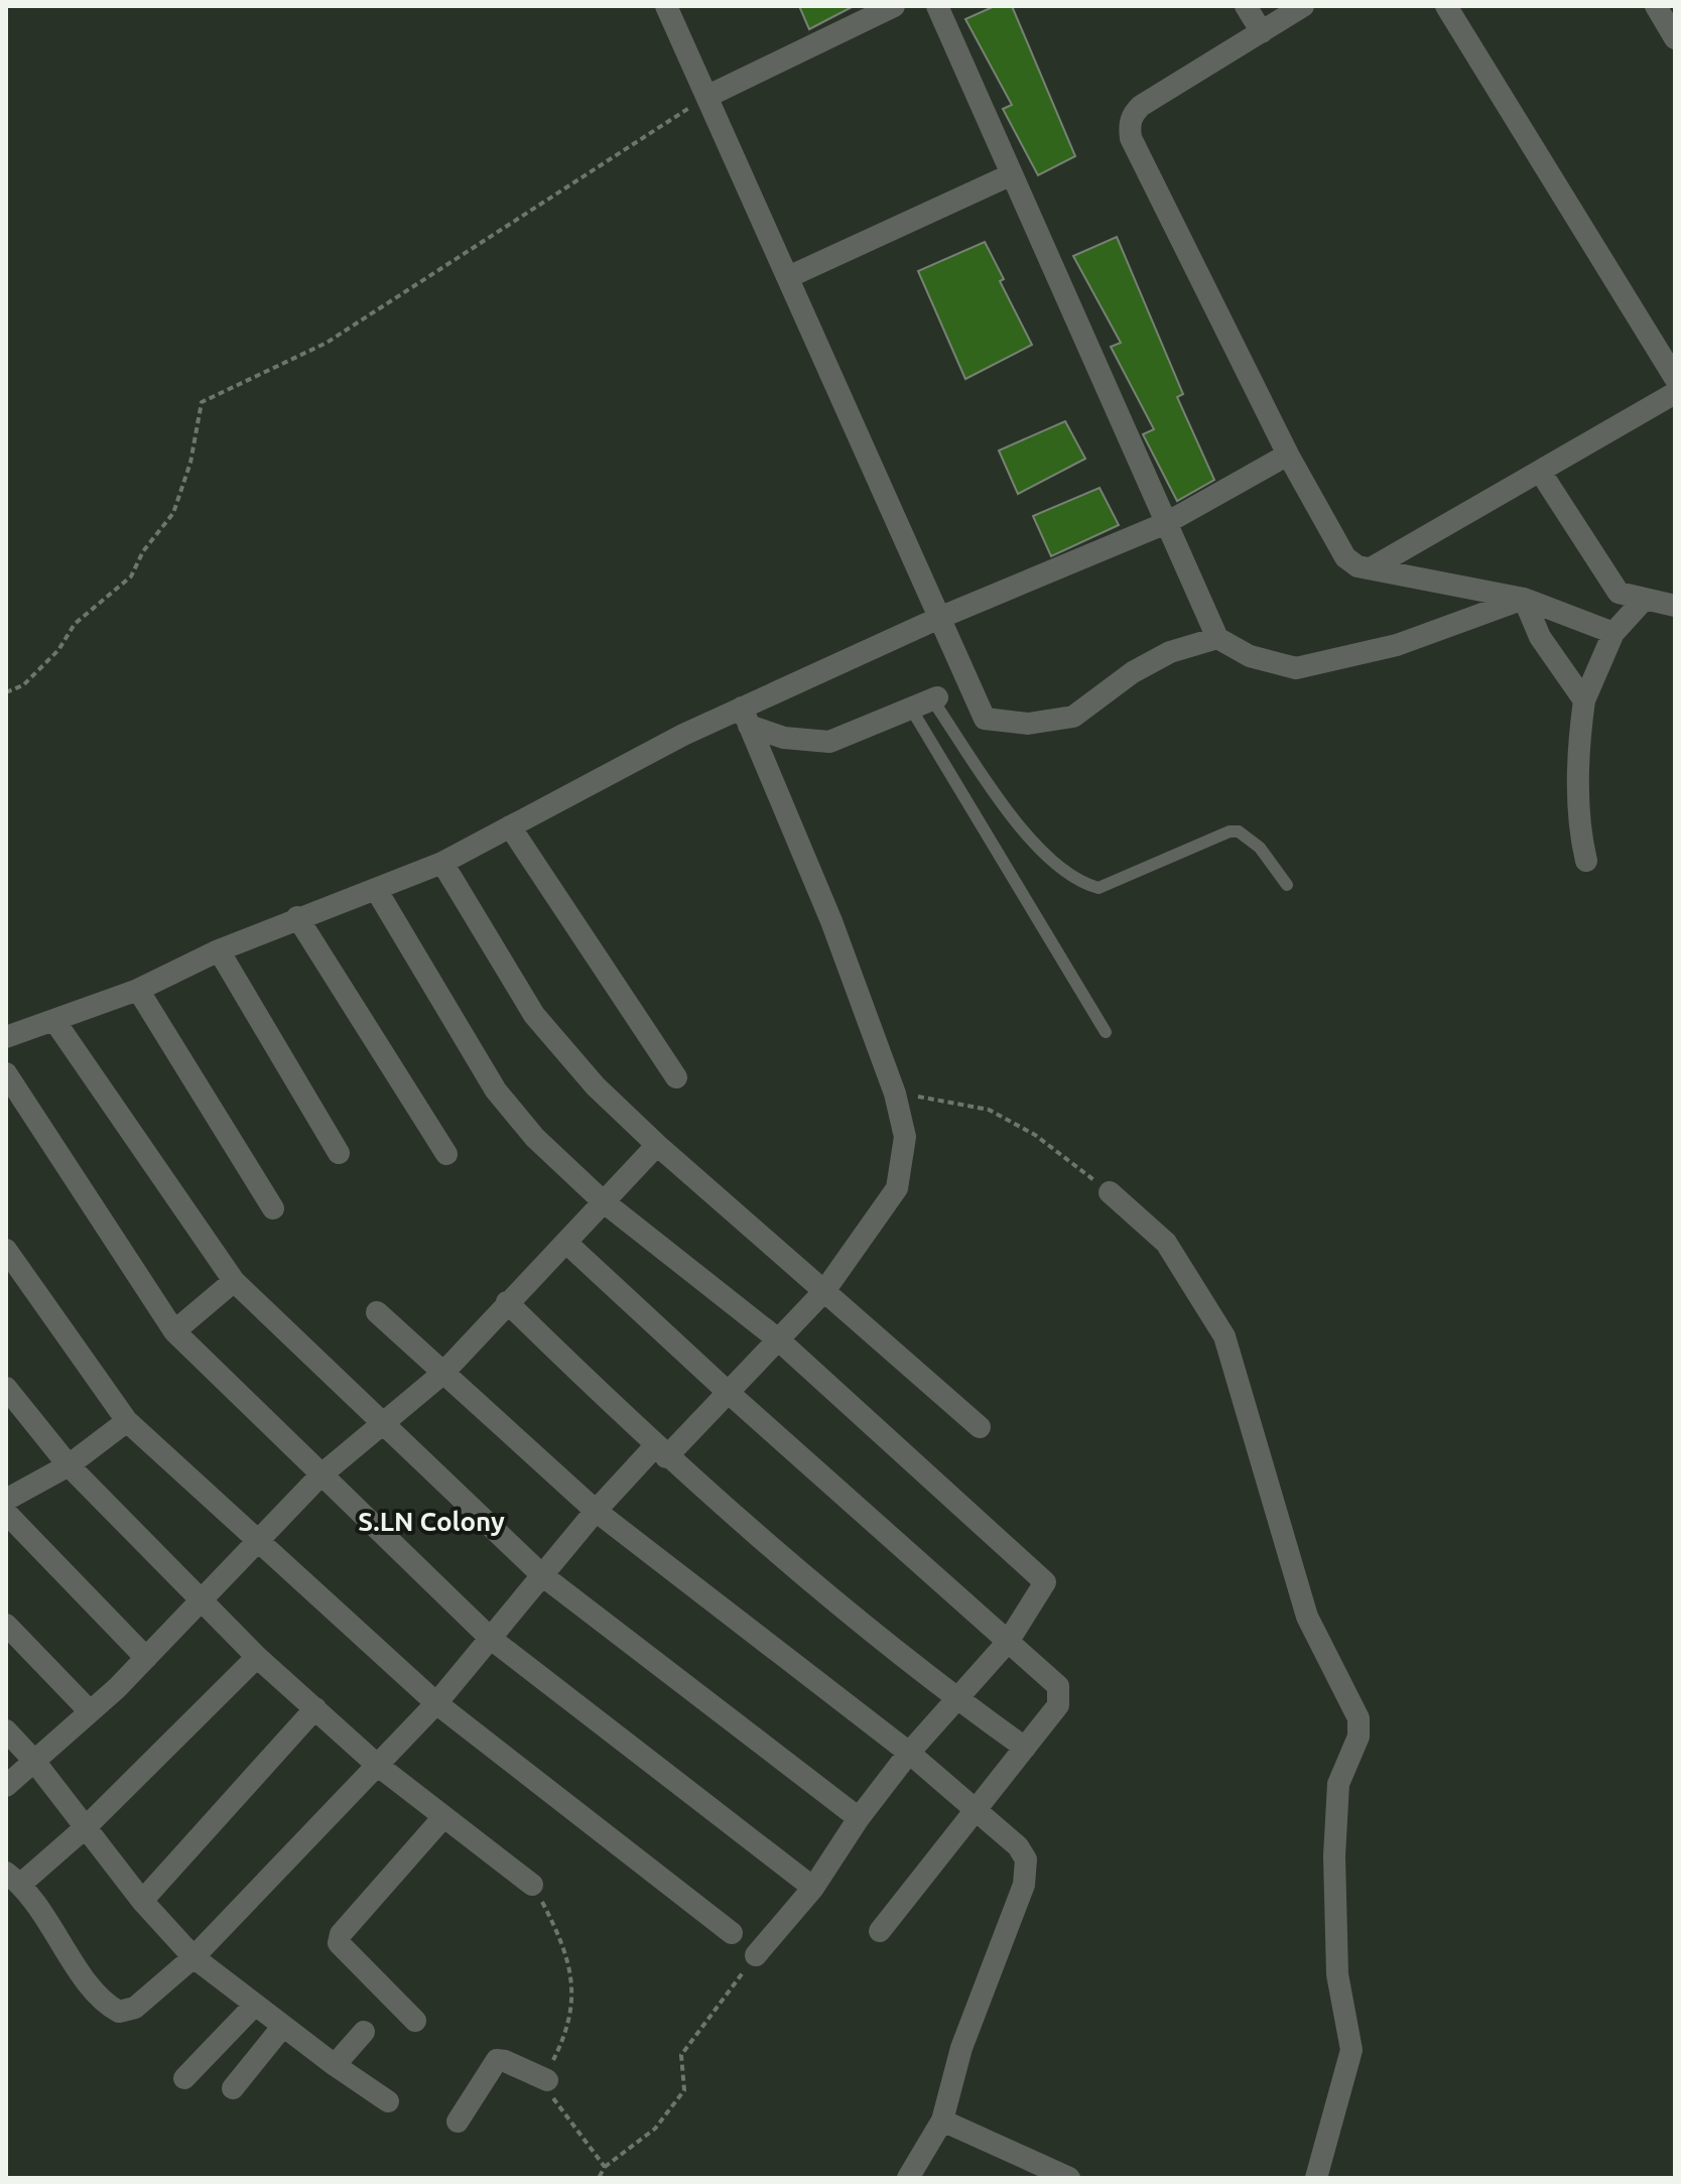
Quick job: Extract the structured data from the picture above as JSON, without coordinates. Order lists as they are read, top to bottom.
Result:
{
  "districts": ["S.LN Colony"]
}
